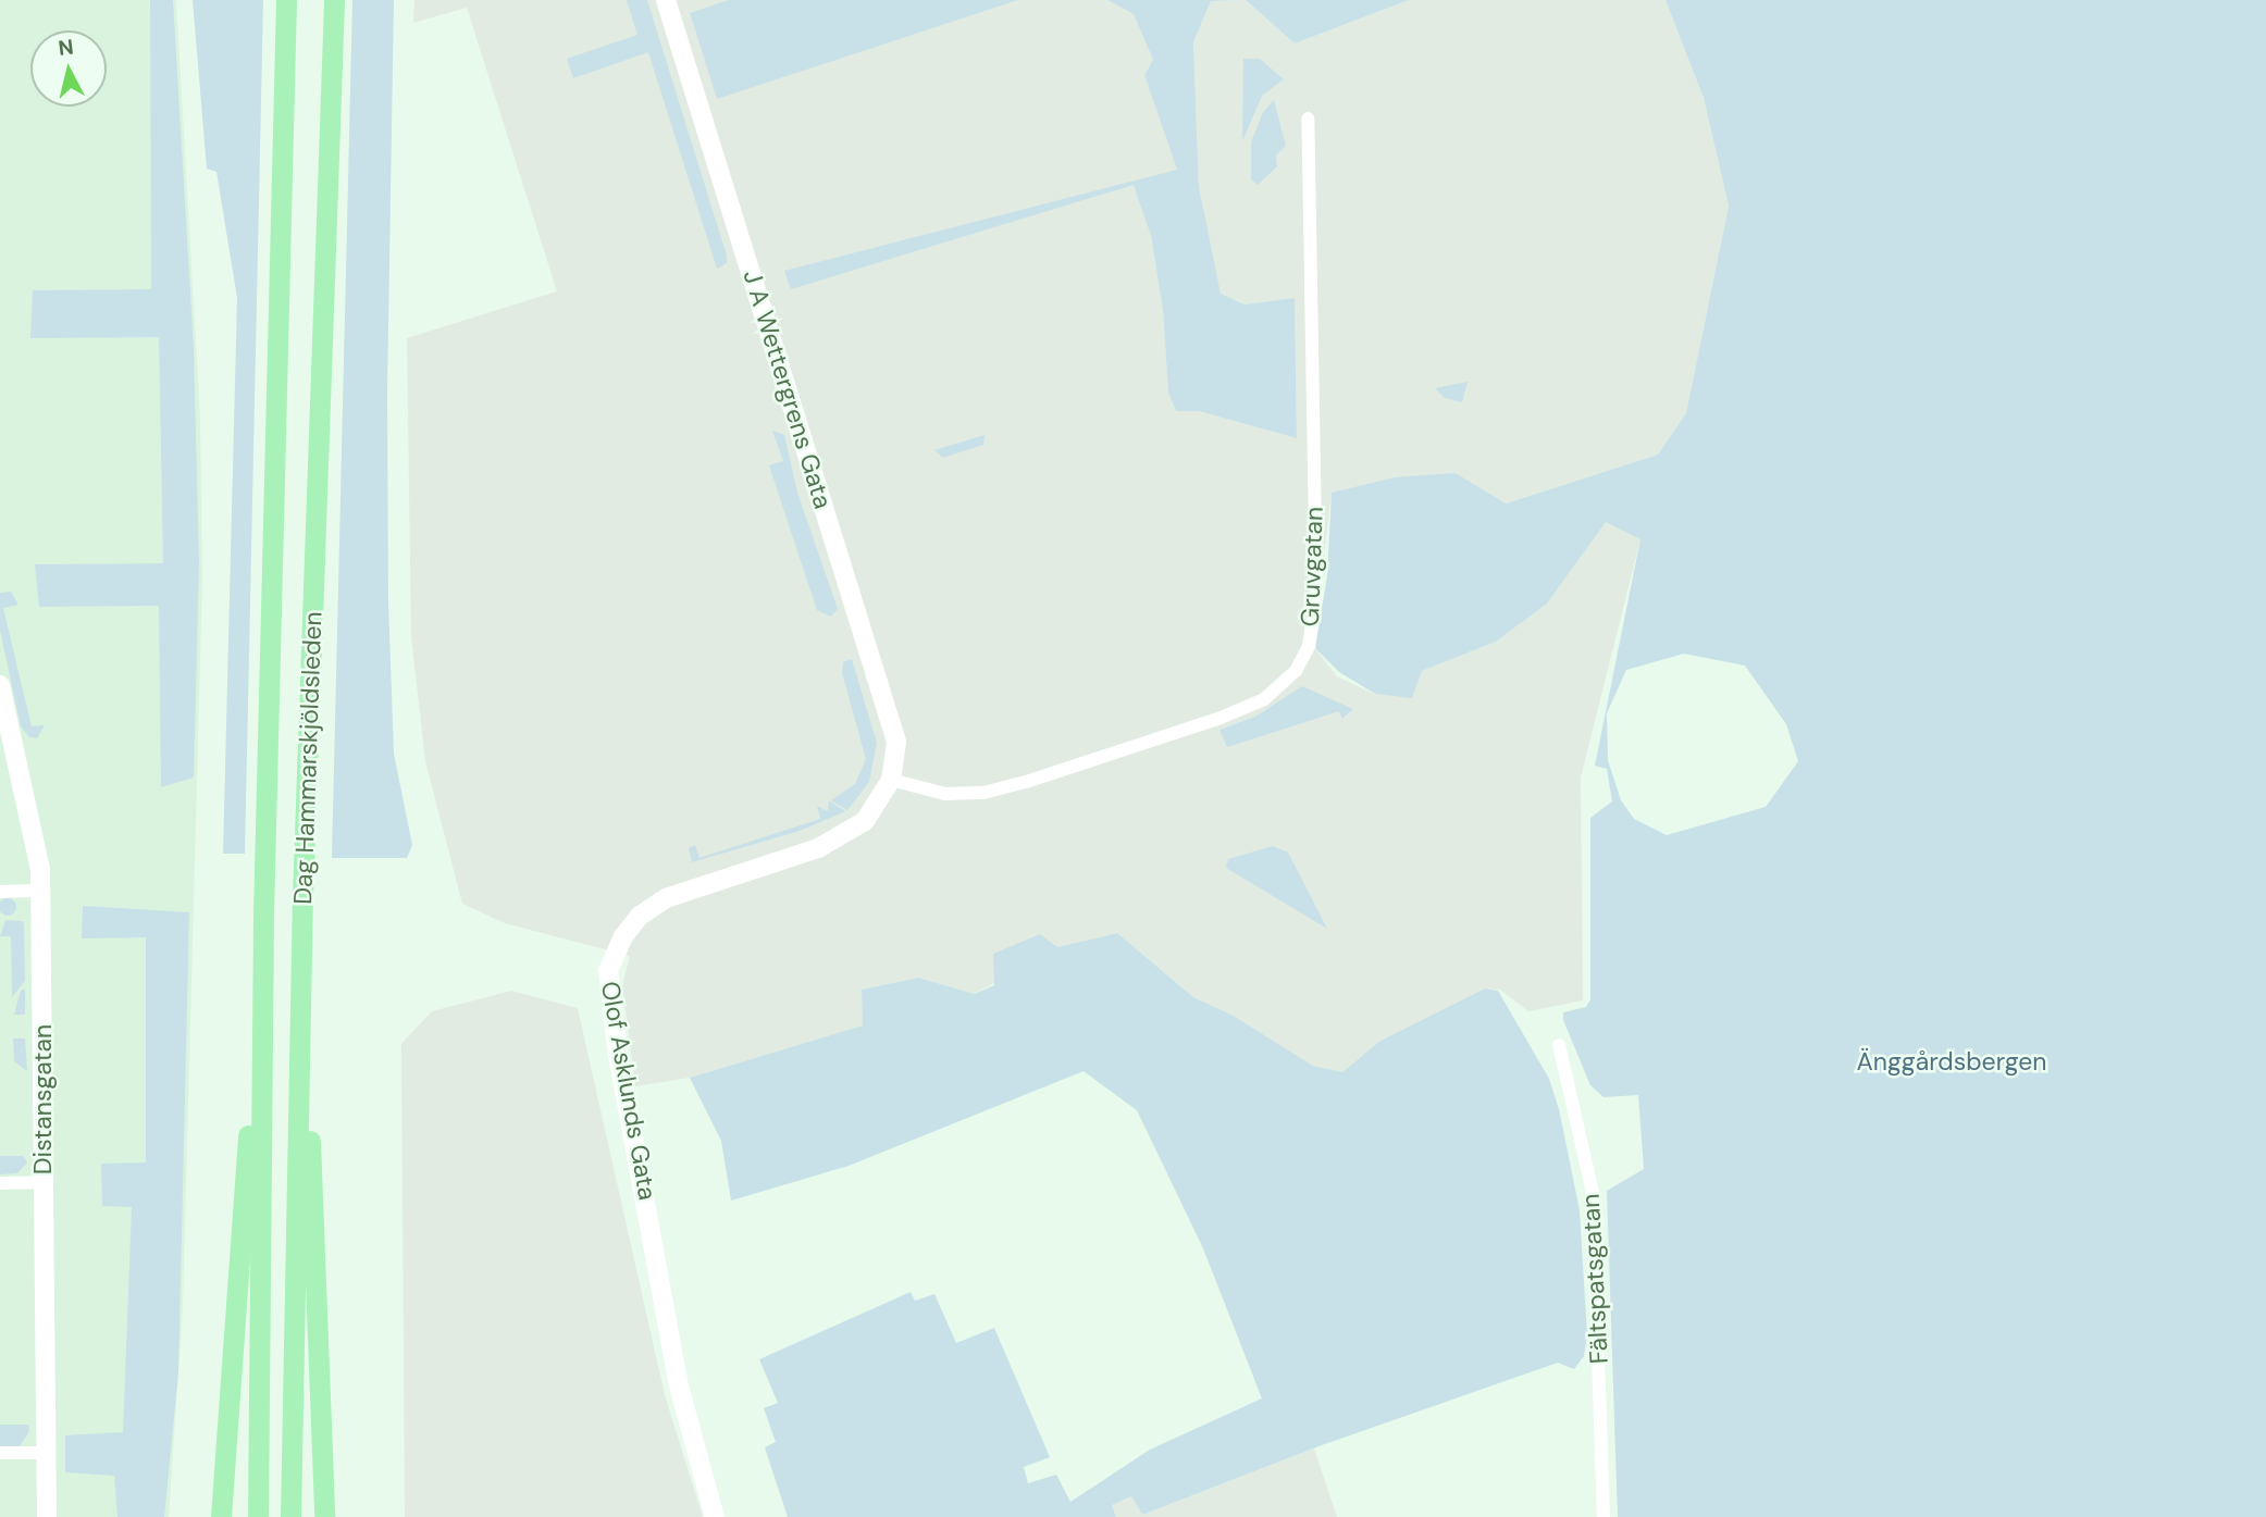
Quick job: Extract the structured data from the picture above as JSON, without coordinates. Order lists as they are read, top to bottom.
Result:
{
  "streets": {
    "main road": ["Dag Hammarskjöldsleden"],
    "street": [
      "J A Wettergrens Gata",
      "Gruvgatan",
      "Olof Asklunds Gata",
      "Distansgatan",
      "Fältspatsgatan"
    ]
  },
  "crossings": [
    ["J A Wettergrens Gata", "Gruvgatan"],
    ["J A Wettergrens Gata", "Olof Asklunds Gata"],
    ["Gruvgatan", "Olof Asklunds Gata"]
  ],
  "parks": ["Änggårdsbergen"],
  "north": "top"
}
